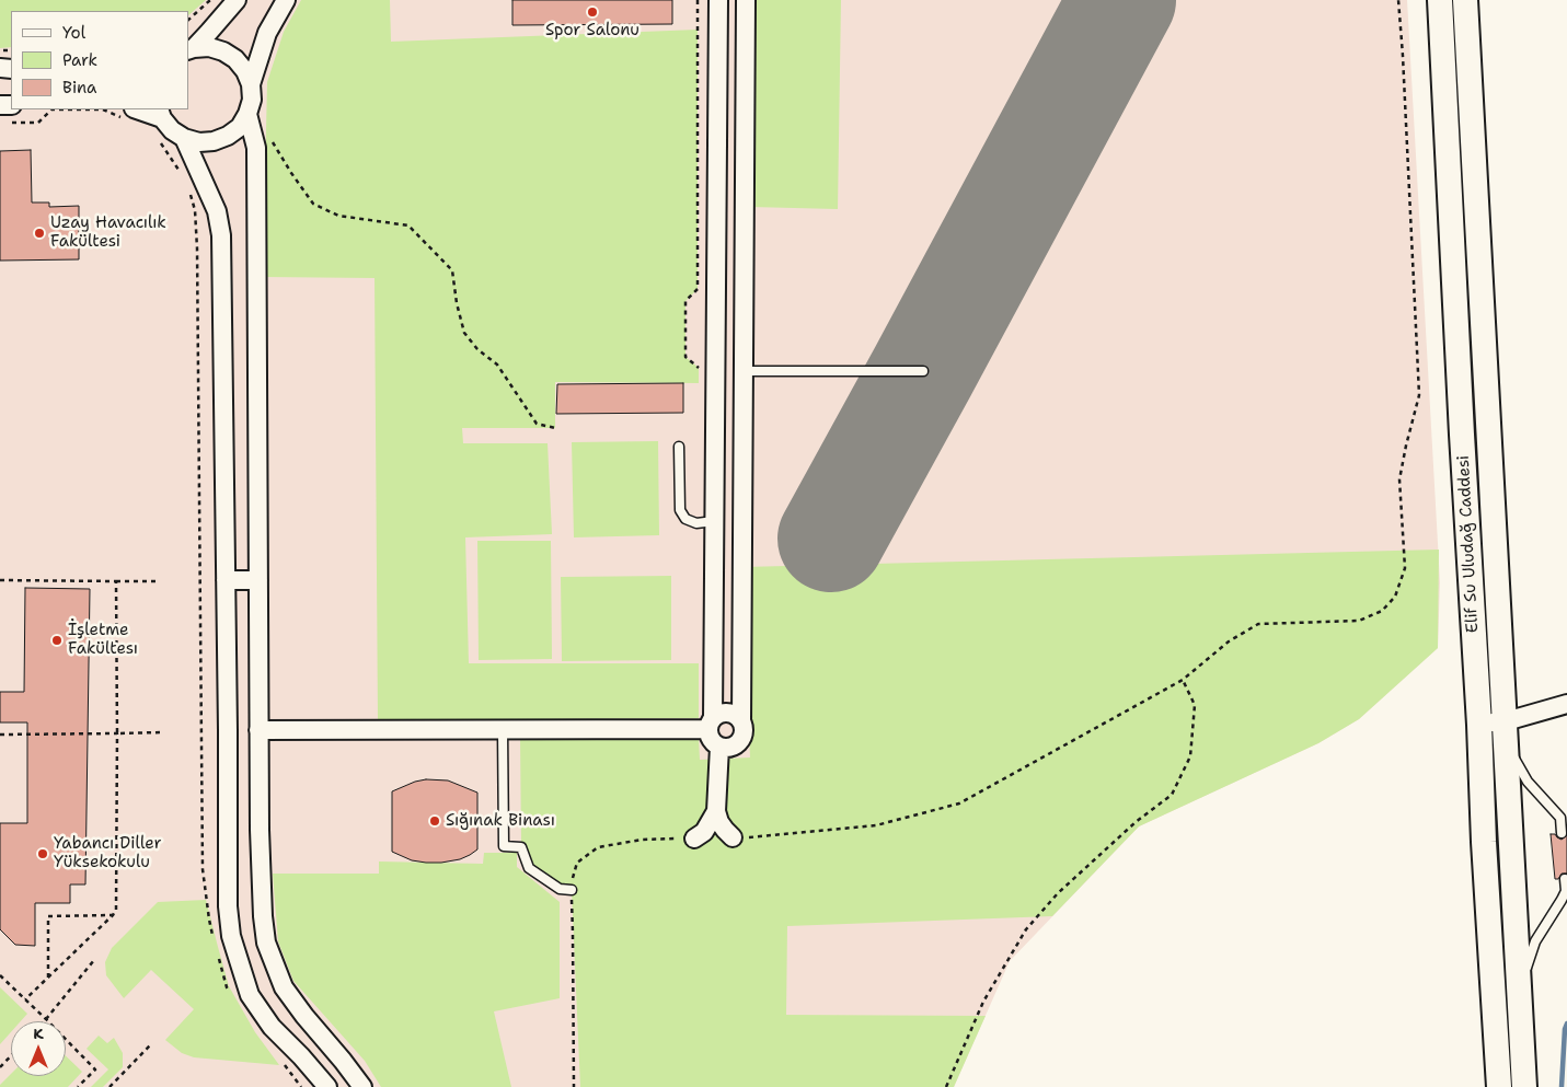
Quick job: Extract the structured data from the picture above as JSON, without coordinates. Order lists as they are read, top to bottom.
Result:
{
  "streets": {
    "main road": ["Elif Su Uludağ Caddesi"]
  },
  "places": [
    "Spor Salonu",
    "Uzay Havacılık Fakültesi",
    "İşletme Fakültesı",
    "Sığınak Binası",
    "Yabancı Diller Yüksekokulu"
  ],
  "legend": ["Yol", "Park", "Bina"],
  "north": "top"
}
